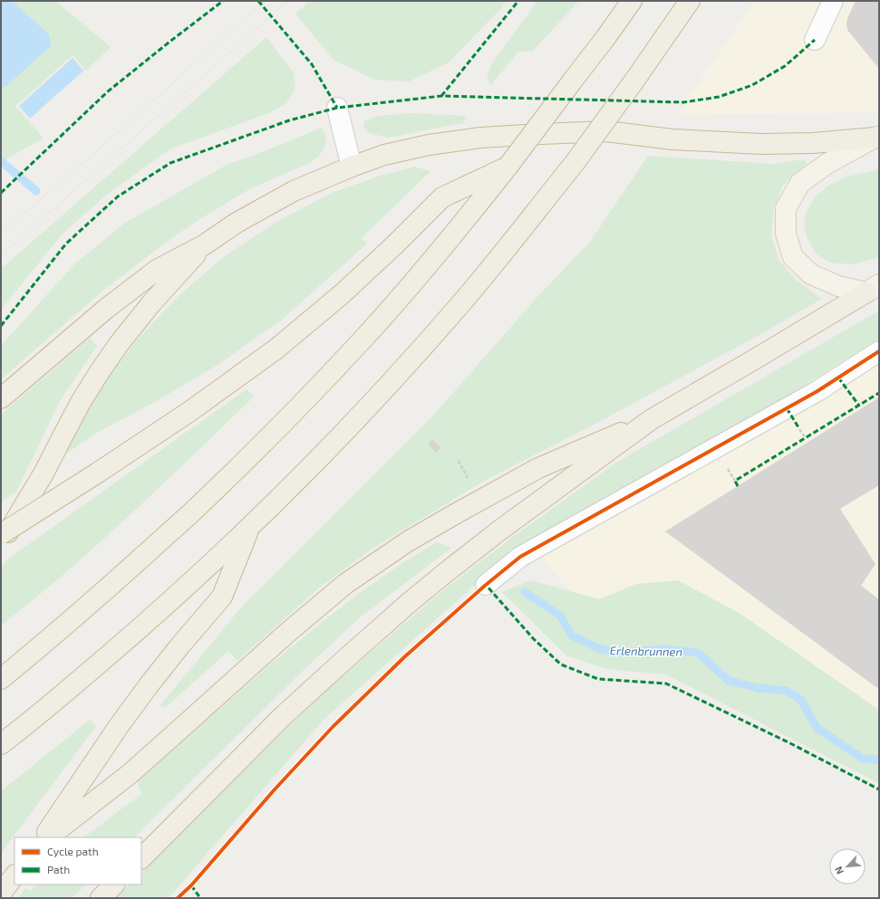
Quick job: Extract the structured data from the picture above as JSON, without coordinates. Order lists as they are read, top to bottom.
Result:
{
  "water": ["Erlenbrunnen"],
  "legend": ["Cycle path", "Path"],
  "north": "bottom left"
}
